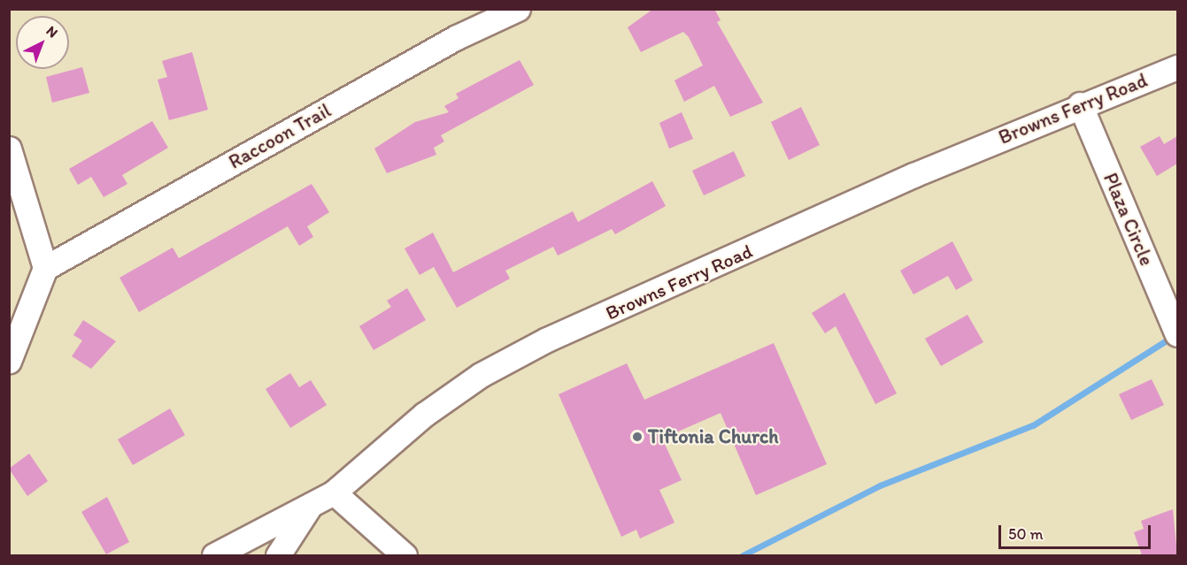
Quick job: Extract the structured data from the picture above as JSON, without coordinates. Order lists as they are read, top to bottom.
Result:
{
  "streets": {
    "street": ["Browns Ferry Road", "Raccoon Trail", "Plaza Circle"]
  },
  "crossings": [
    ["Browns Ferry Road", "Plaza Circle"]
  ],
  "places": ["Tiftonia Church"],
  "scale_bar": "50 m",
  "north": "top right"
}
